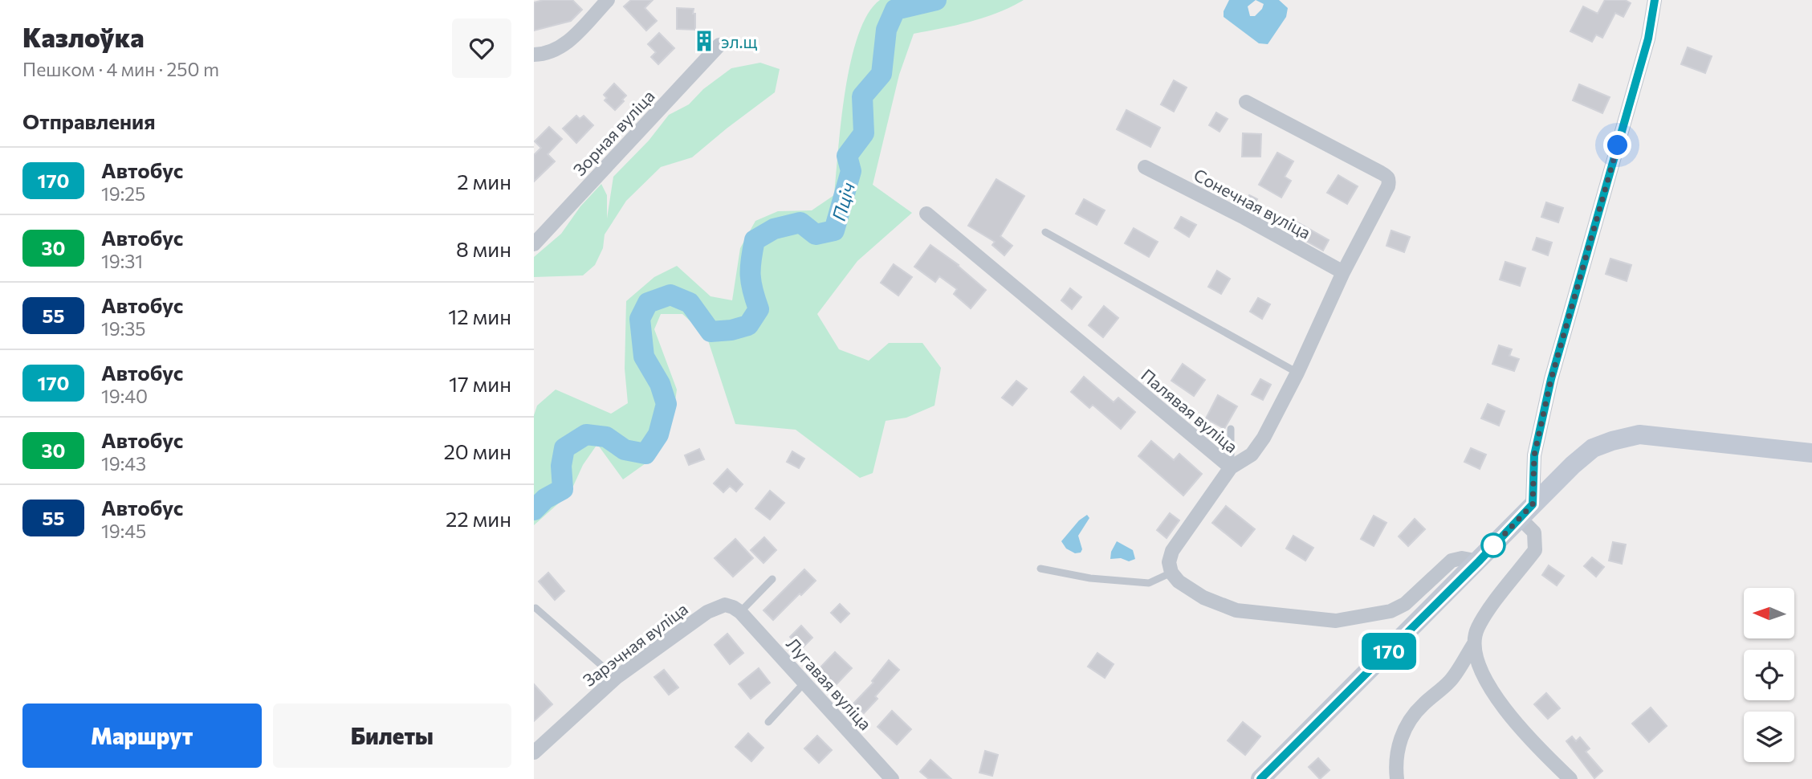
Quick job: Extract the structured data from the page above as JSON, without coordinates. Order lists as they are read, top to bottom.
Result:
{
  "streets": {
    "street": [
      "Зорная вуліца",
      "Сонечная вуліца",
      "Палявая вуліца",
      "Зарэчная вуліца",
      "Лугавая вуліца"
    ]
  },
  "crossings": [
    ["Зарэчная вуліца", "Лугавая вуліца"]
  ],
  "water": ["Пціч"],
  "places": {
    "building": ["эл.щ"]
  },
  "lines": ["bus line 170"],
  "north": "left",
  "page": {
    "heading": [
      ["Казлоўка", "Пешком · 4 мин · 250 m"],
      "Отправления"
    ],
    "on_map": "170",
    "list": [
      {
        "mark": "170",
        "name": "Автобус",
        "note": "19:25",
        "value": "2 мин"
      },
      {
        "mark": "30",
        "name": "Автобус",
        "note": "19:31",
        "value": "8 мин"
      },
      {
        "mark": "55",
        "name": "Автобус",
        "note": "19:35",
        "value": "12 мин"
      },
      {
        "mark": "170",
        "name": "Автобус",
        "note": "19:40",
        "value": "17 мин"
      },
      {
        "mark": "30",
        "name": "Автобус",
        "note": "19:43",
        "value": "20 мин"
      },
      {
        "mark": "55",
        "name": "Автобус",
        "note": "19:45",
        "value": "22 мин"
      }
    ],
    "buttons": ["Маршрут", "Билеты"]
  }
}
